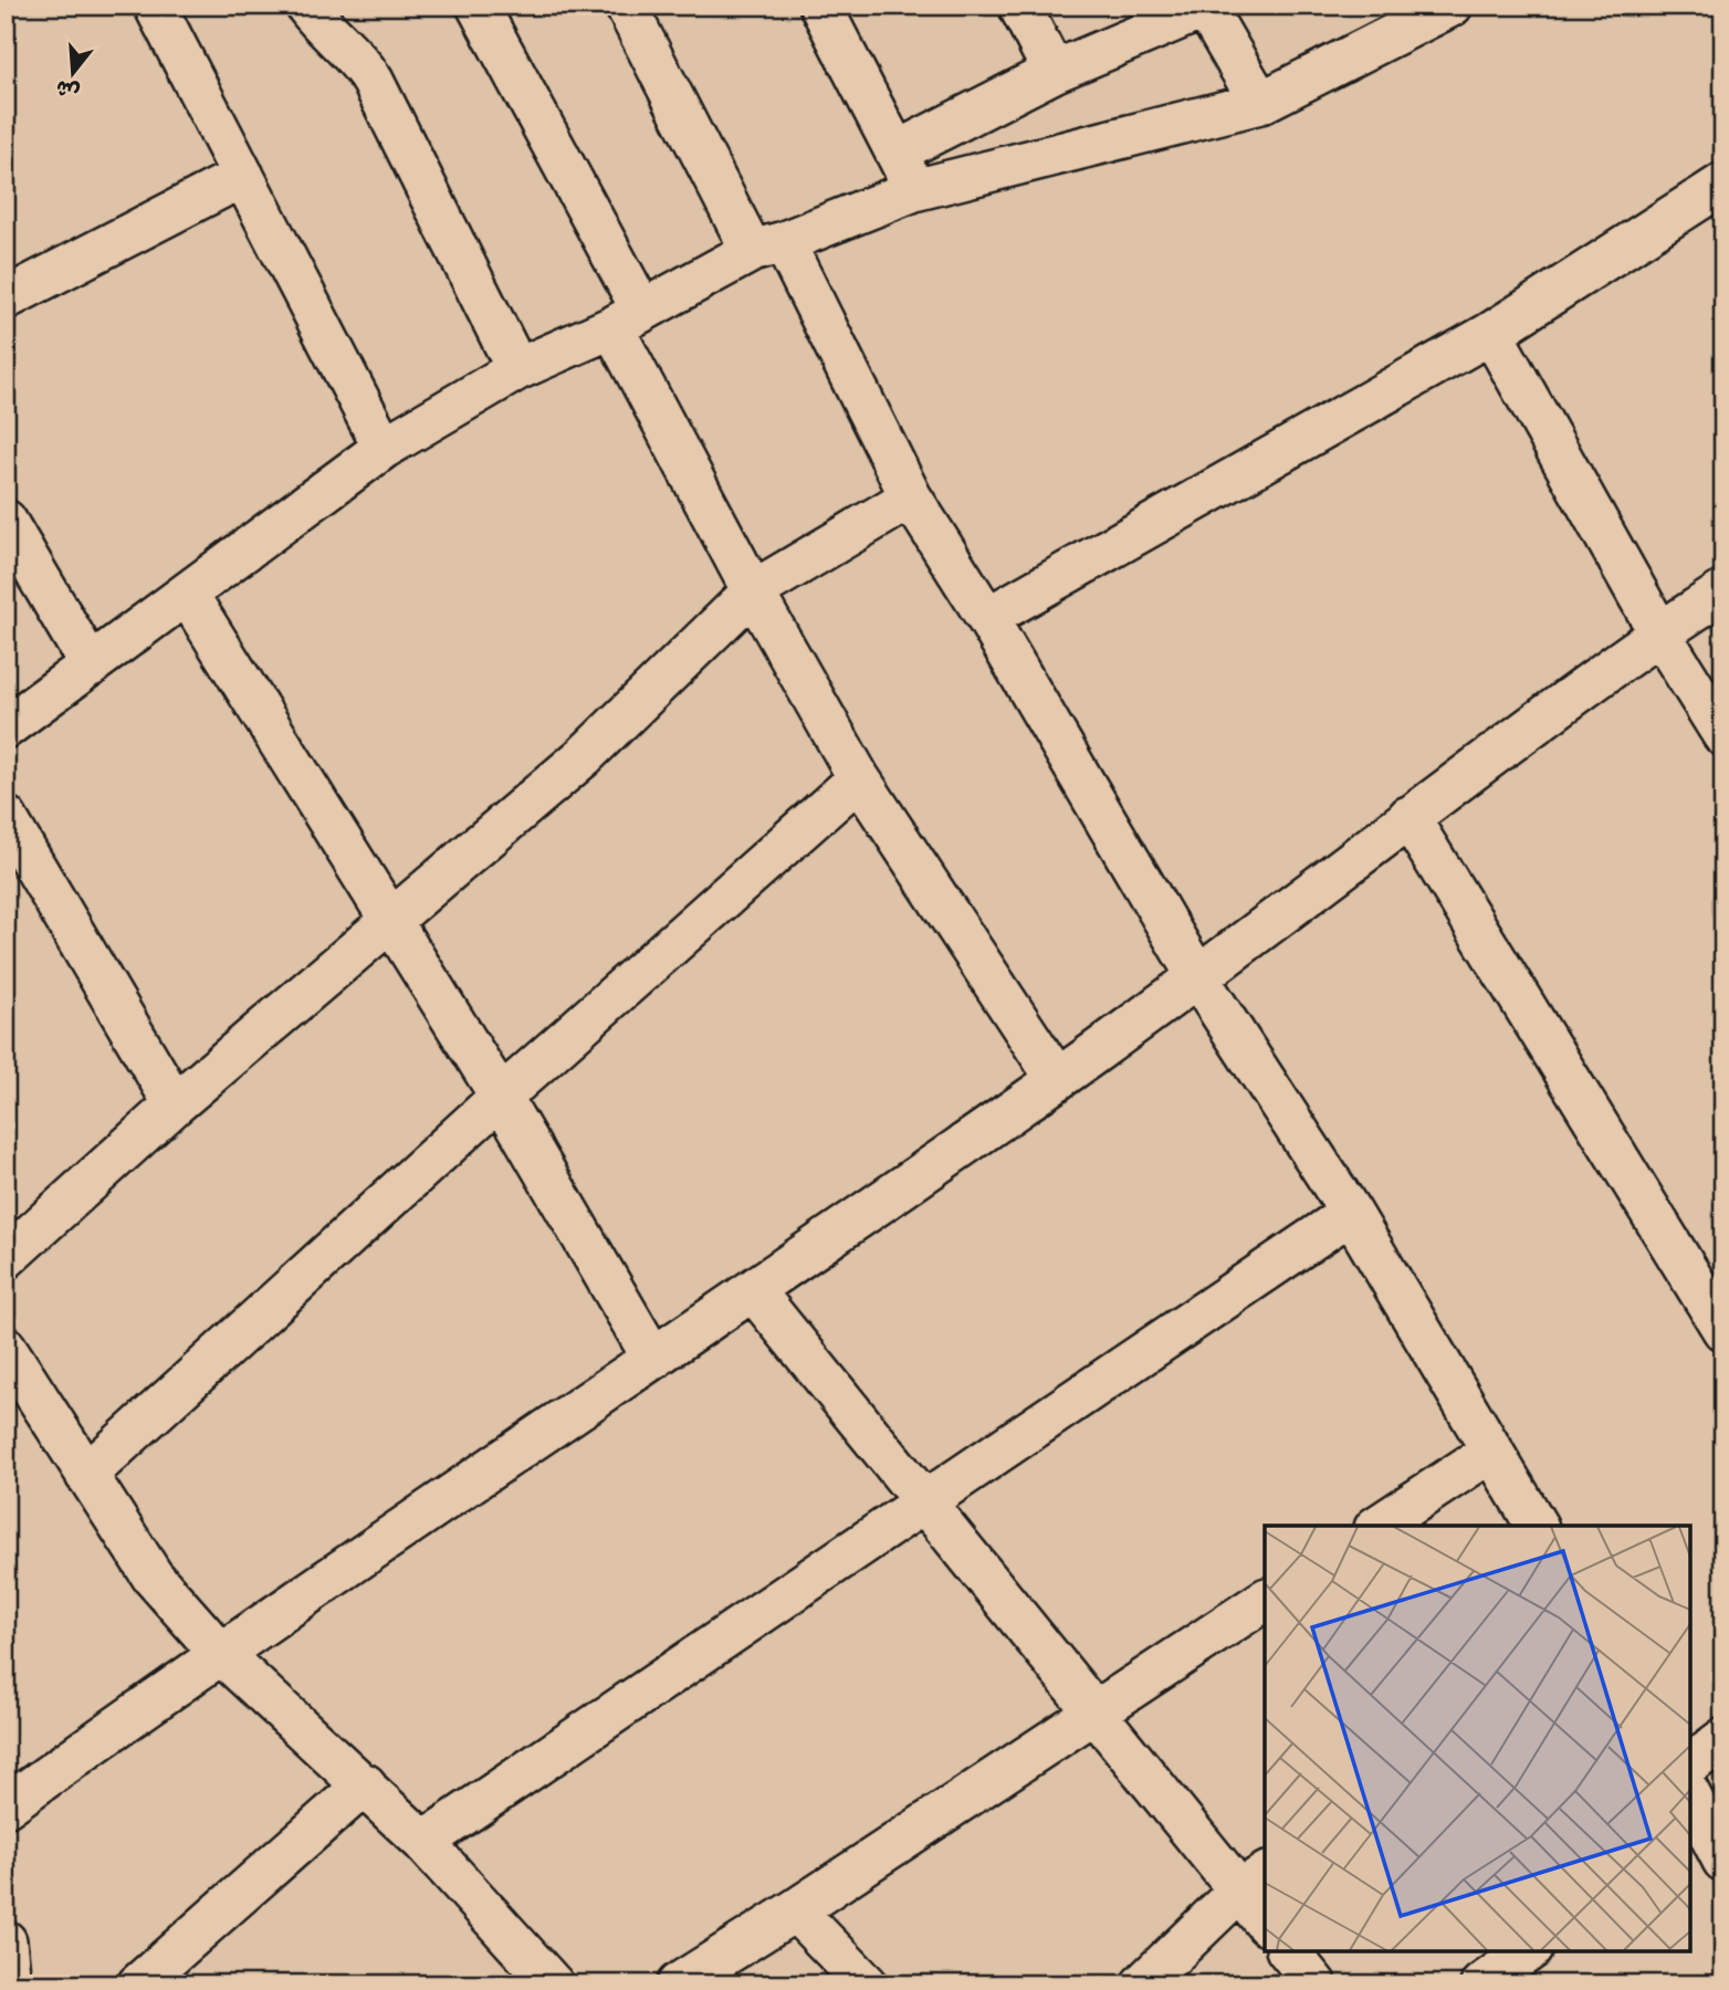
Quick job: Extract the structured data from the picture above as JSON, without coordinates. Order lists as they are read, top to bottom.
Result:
{
  "north": "bottom"
}
